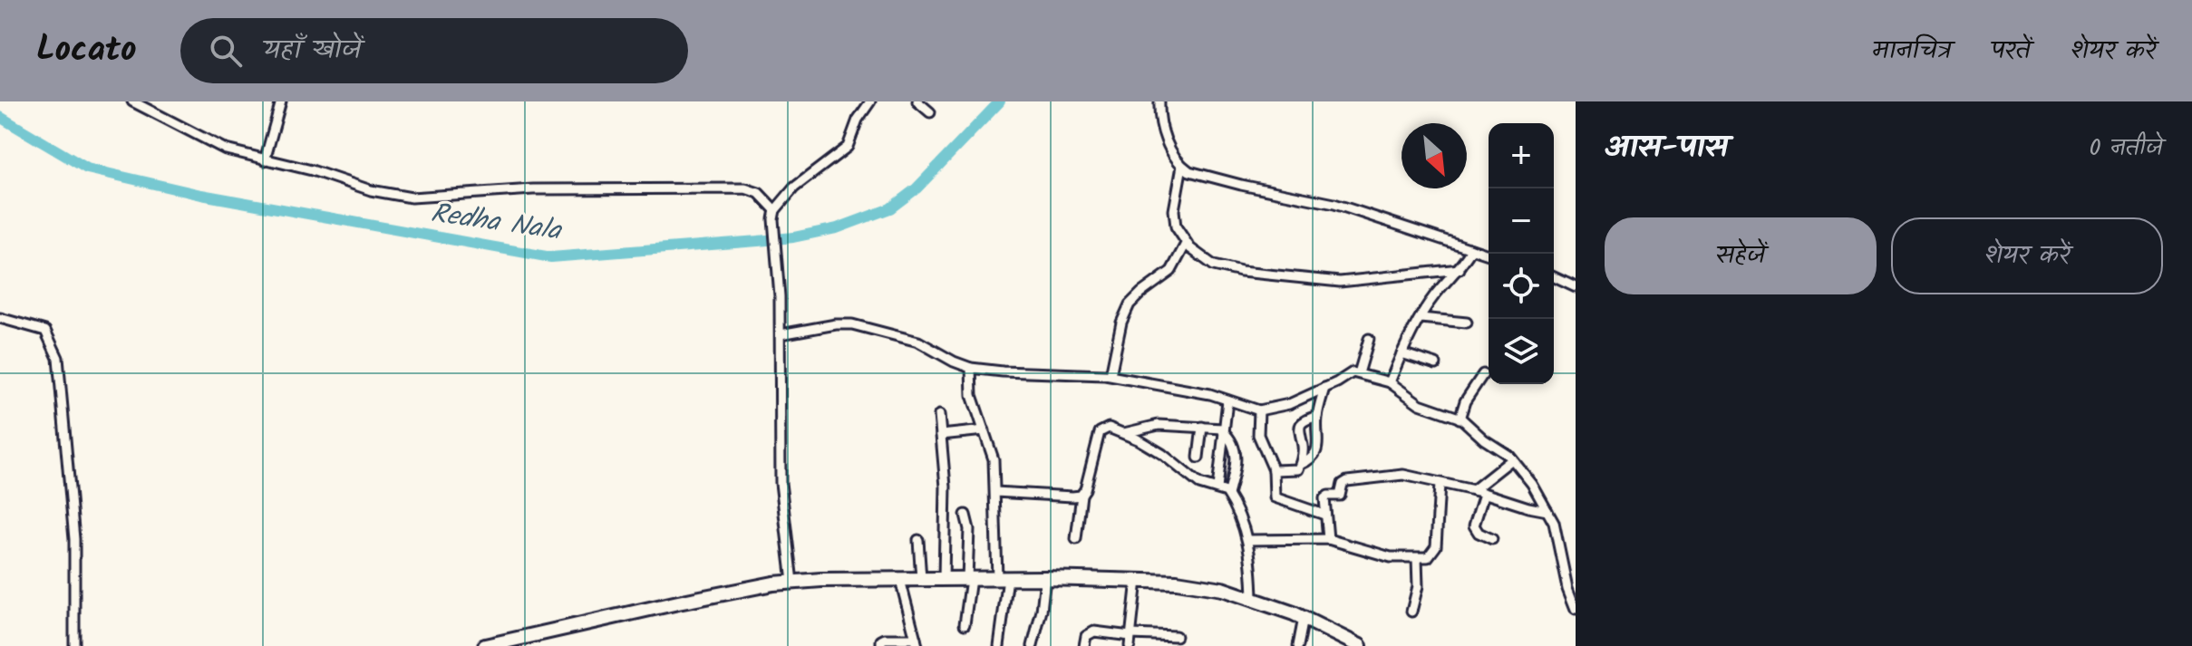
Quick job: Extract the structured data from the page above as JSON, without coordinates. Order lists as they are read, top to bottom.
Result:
{
  "water": ["Redha Nala"],
  "north": "bottom right",
  "page": {
    "header": "Locato",
    "search": "यहाँ खोजें",
    "nav": ["मानचित्र", "परतें", "शेयर करें"],
    "heading": ["आस-पास", "0 नतीजे"],
    "map_buttons": ["+", "−"],
    "buttons": ["सहेजें", "शेयर करें"]
  }
}
